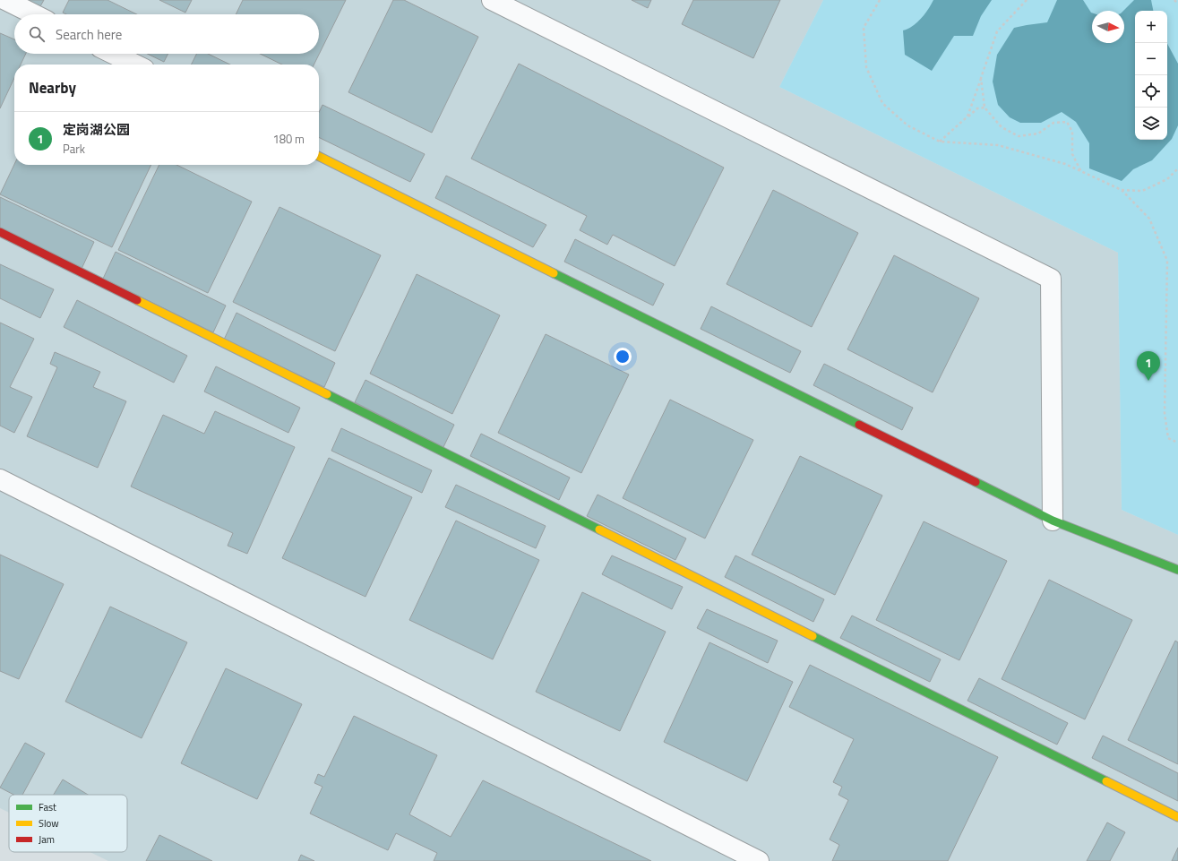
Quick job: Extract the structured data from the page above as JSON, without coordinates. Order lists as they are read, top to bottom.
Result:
{
  "legend": ["Fast", "Slow", "Jam"],
  "north": "right",
  "page": {
    "map_buttons": ["+", "−"],
    "search": "Search here",
    "heading": "Nearby",
    "list": [
      {
        "mark": "1",
        "name": "定岗湖公园",
        "note": "Park",
        "value": "180 m"
      }
    ],
    "pins": "1"
  }
}
